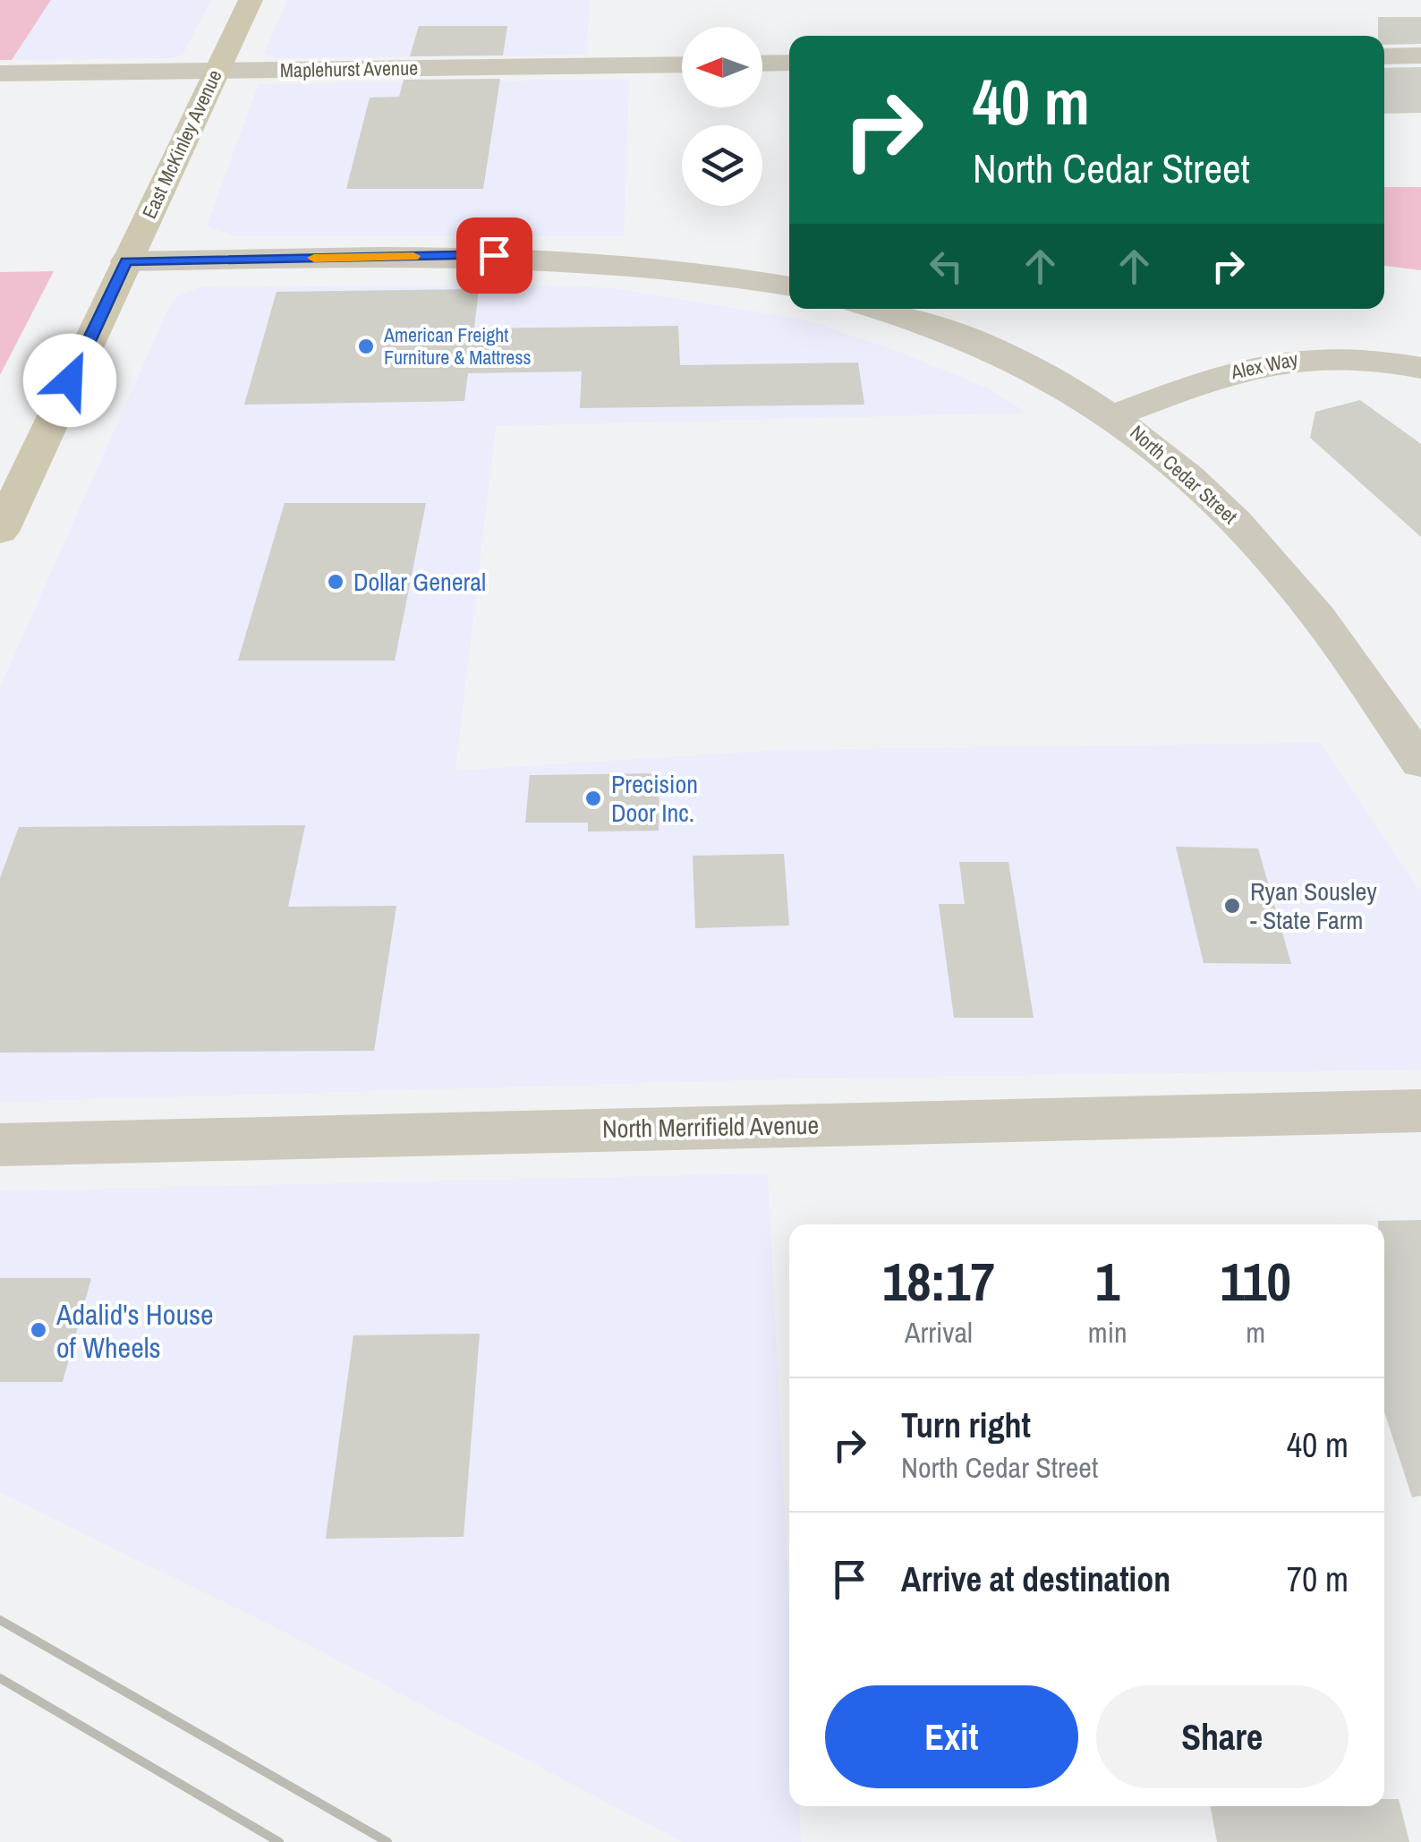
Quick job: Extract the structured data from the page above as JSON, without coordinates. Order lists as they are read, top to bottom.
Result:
{
  "streets": {
    "main road": ["East McKinley Avenue"],
    "street": [
      "Maplehurst Avenue",
      "Alex Way",
      "North Cedar Street",
      "North Merrifield Avenue"
    ]
  },
  "crossings": [
    ["Maplehurst Avenue", "East McKinley Avenue"],
    ["Alex Way", "North Cedar Street"]
  ],
  "places": [
    "American Freight Furniture & Mattress",
    "Dollar General",
    "Precision Door Inc.",
    "Ryan Sousley - State Farm",
    "Adalid's House of Wheels"
  ],
  "north": "left",
  "page": {
    "turn": ["40 m", "North Cedar Street"],
    "eta": [
      "18:17",
      "Arrival",
      "1",
      "min",
      "110",
      "m"
    ],
    "list": [
      {
        "name": "Turn right",
        "note": "North Cedar Street",
        "value": "40 m"
      },
      {
        "name": "Arrive at destination",
        "value": "70 m"
      }
    ],
    "buttons": ["Exit", "Share"]
  }
}
